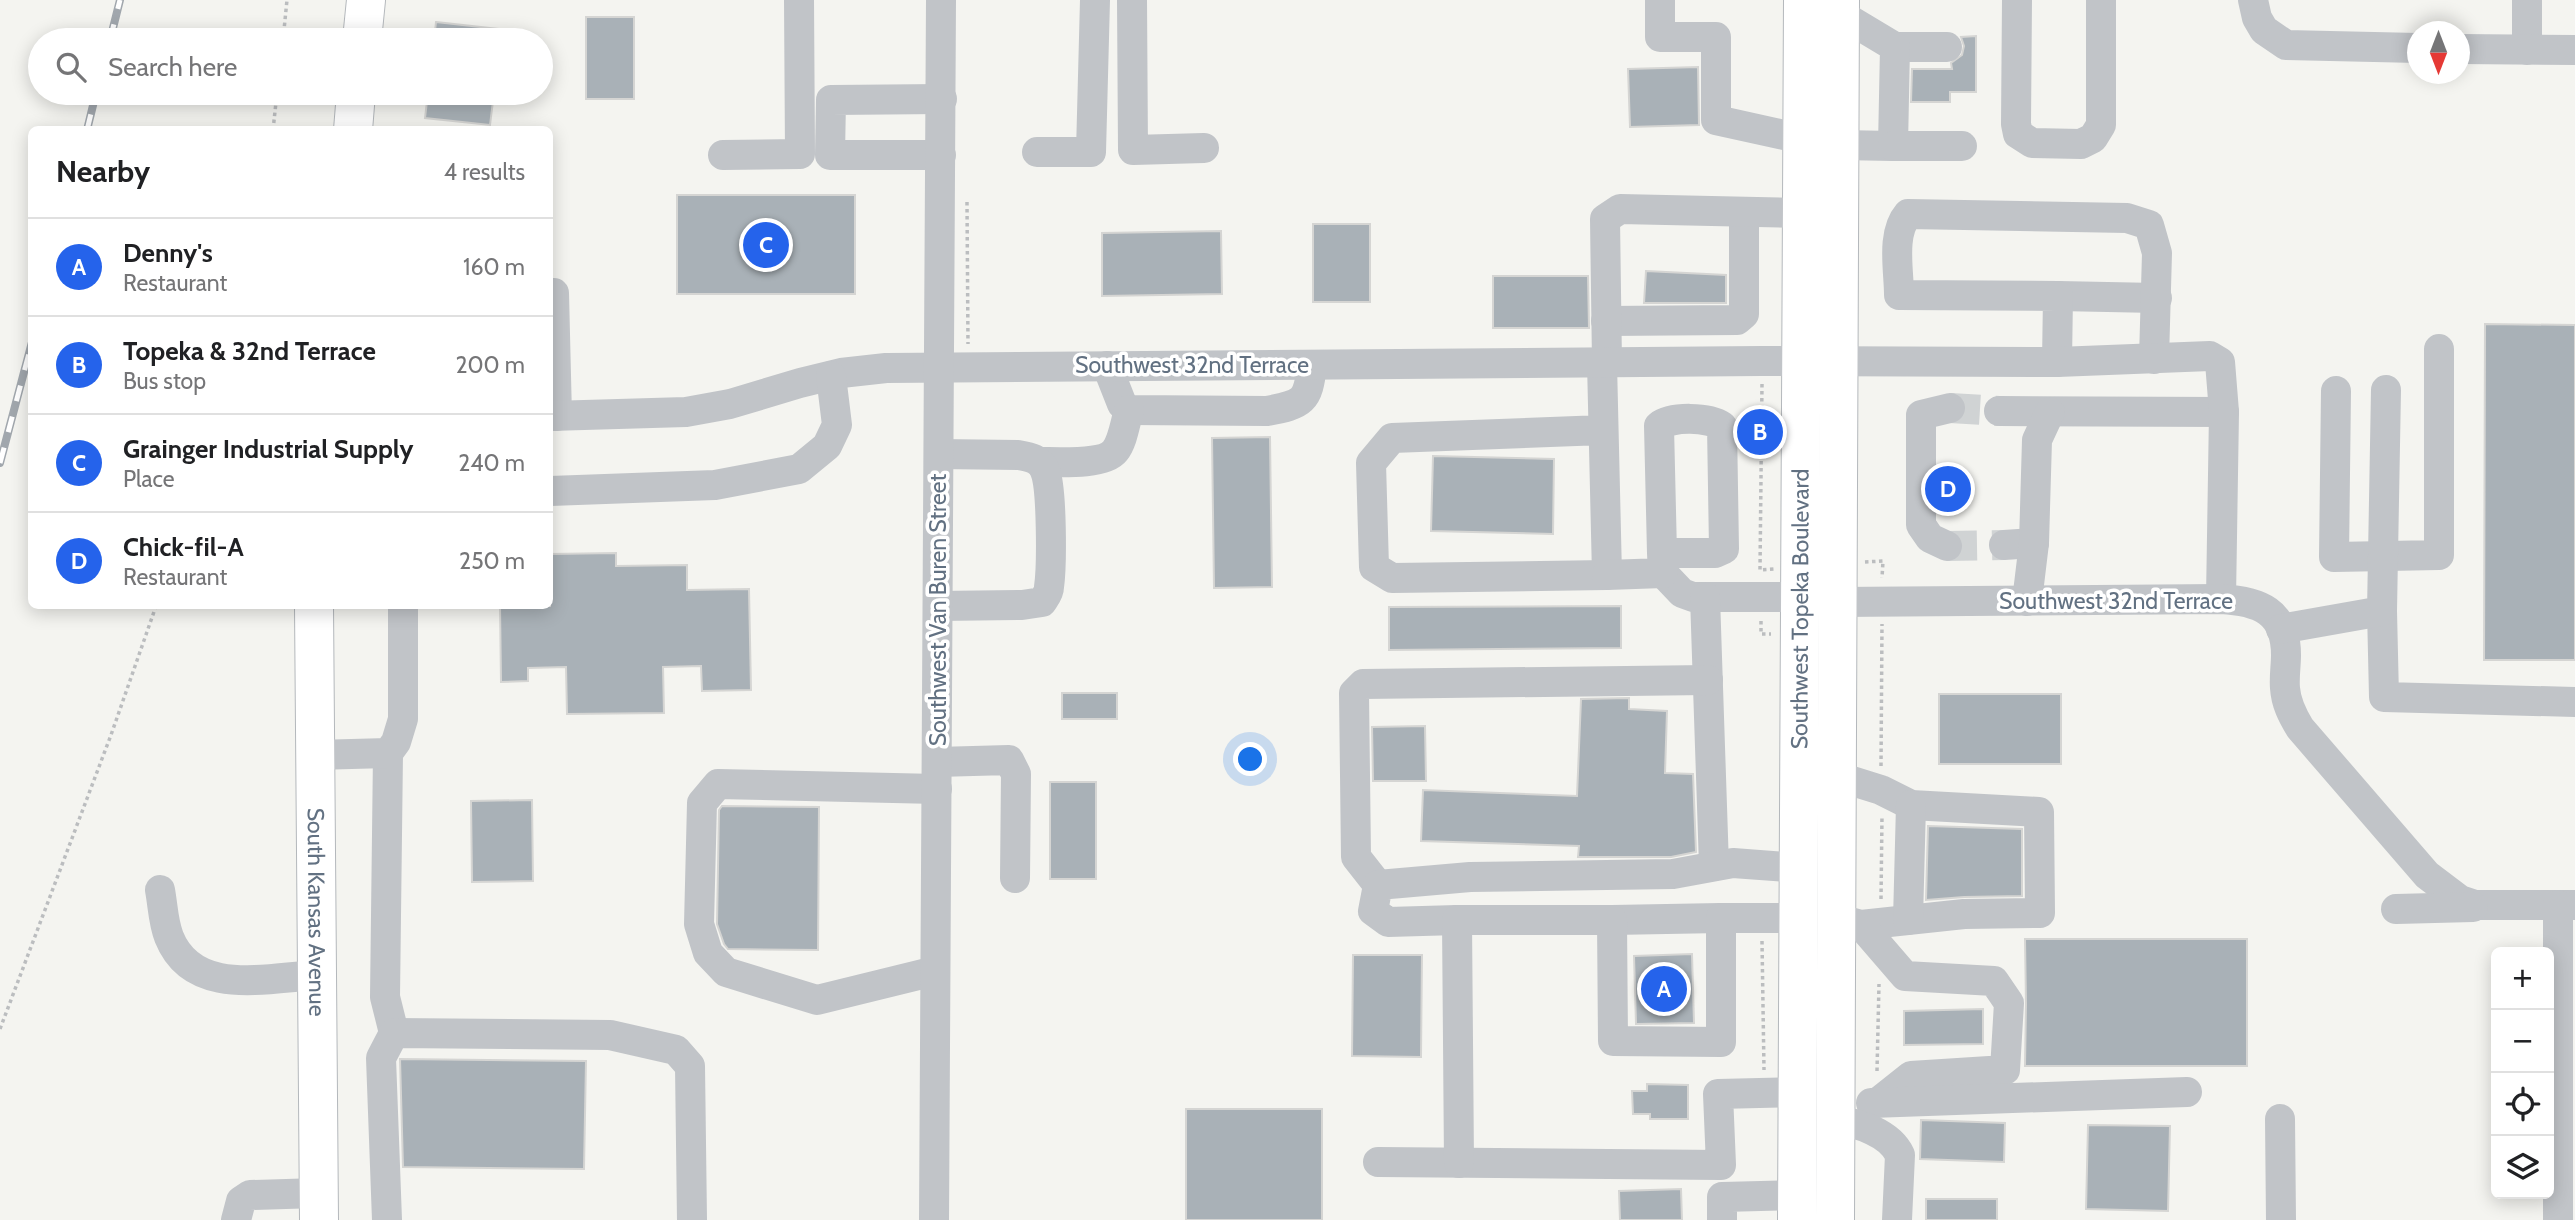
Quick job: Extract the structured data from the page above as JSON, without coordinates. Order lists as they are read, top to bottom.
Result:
{
  "streets": {
    "main road": ["Southwest Topeka Boulevard", "South Kansas Avenue"],
    "street": ["Southwest 32nd Terrace", "Southwest Van Buren Street"]
  },
  "crossings": [
    ["Southwest 32nd Terrace", "Southwest Van Buren Street"],
    ["Southwest 32nd Terrace", "Southwest Topeka Boulevard"]
  ],
  "north": "bottom",
  "page": {
    "search": "Search here",
    "heading": ["Nearby", "4 results"],
    "list": [
      {
        "mark": "A",
        "name": "Denny's",
        "note": "Restaurant",
        "value": "160 m"
      },
      {
        "mark": "B",
        "name": "Topeka & 32nd Terrace",
        "note": "Bus stop",
        "value": "200 m"
      },
      {
        "mark": "C",
        "name": "Grainger Industrial Supply",
        "note": "Place",
        "value": "240 m"
      },
      {
        "mark": "D",
        "name": "Chick-fil-A",
        "note": "Restaurant",
        "value": "250 m"
      }
    ],
    "pins": [
      "C",
      "B",
      "D",
      "A"
    ],
    "map_buttons": ["+", "−"]
  }
}
